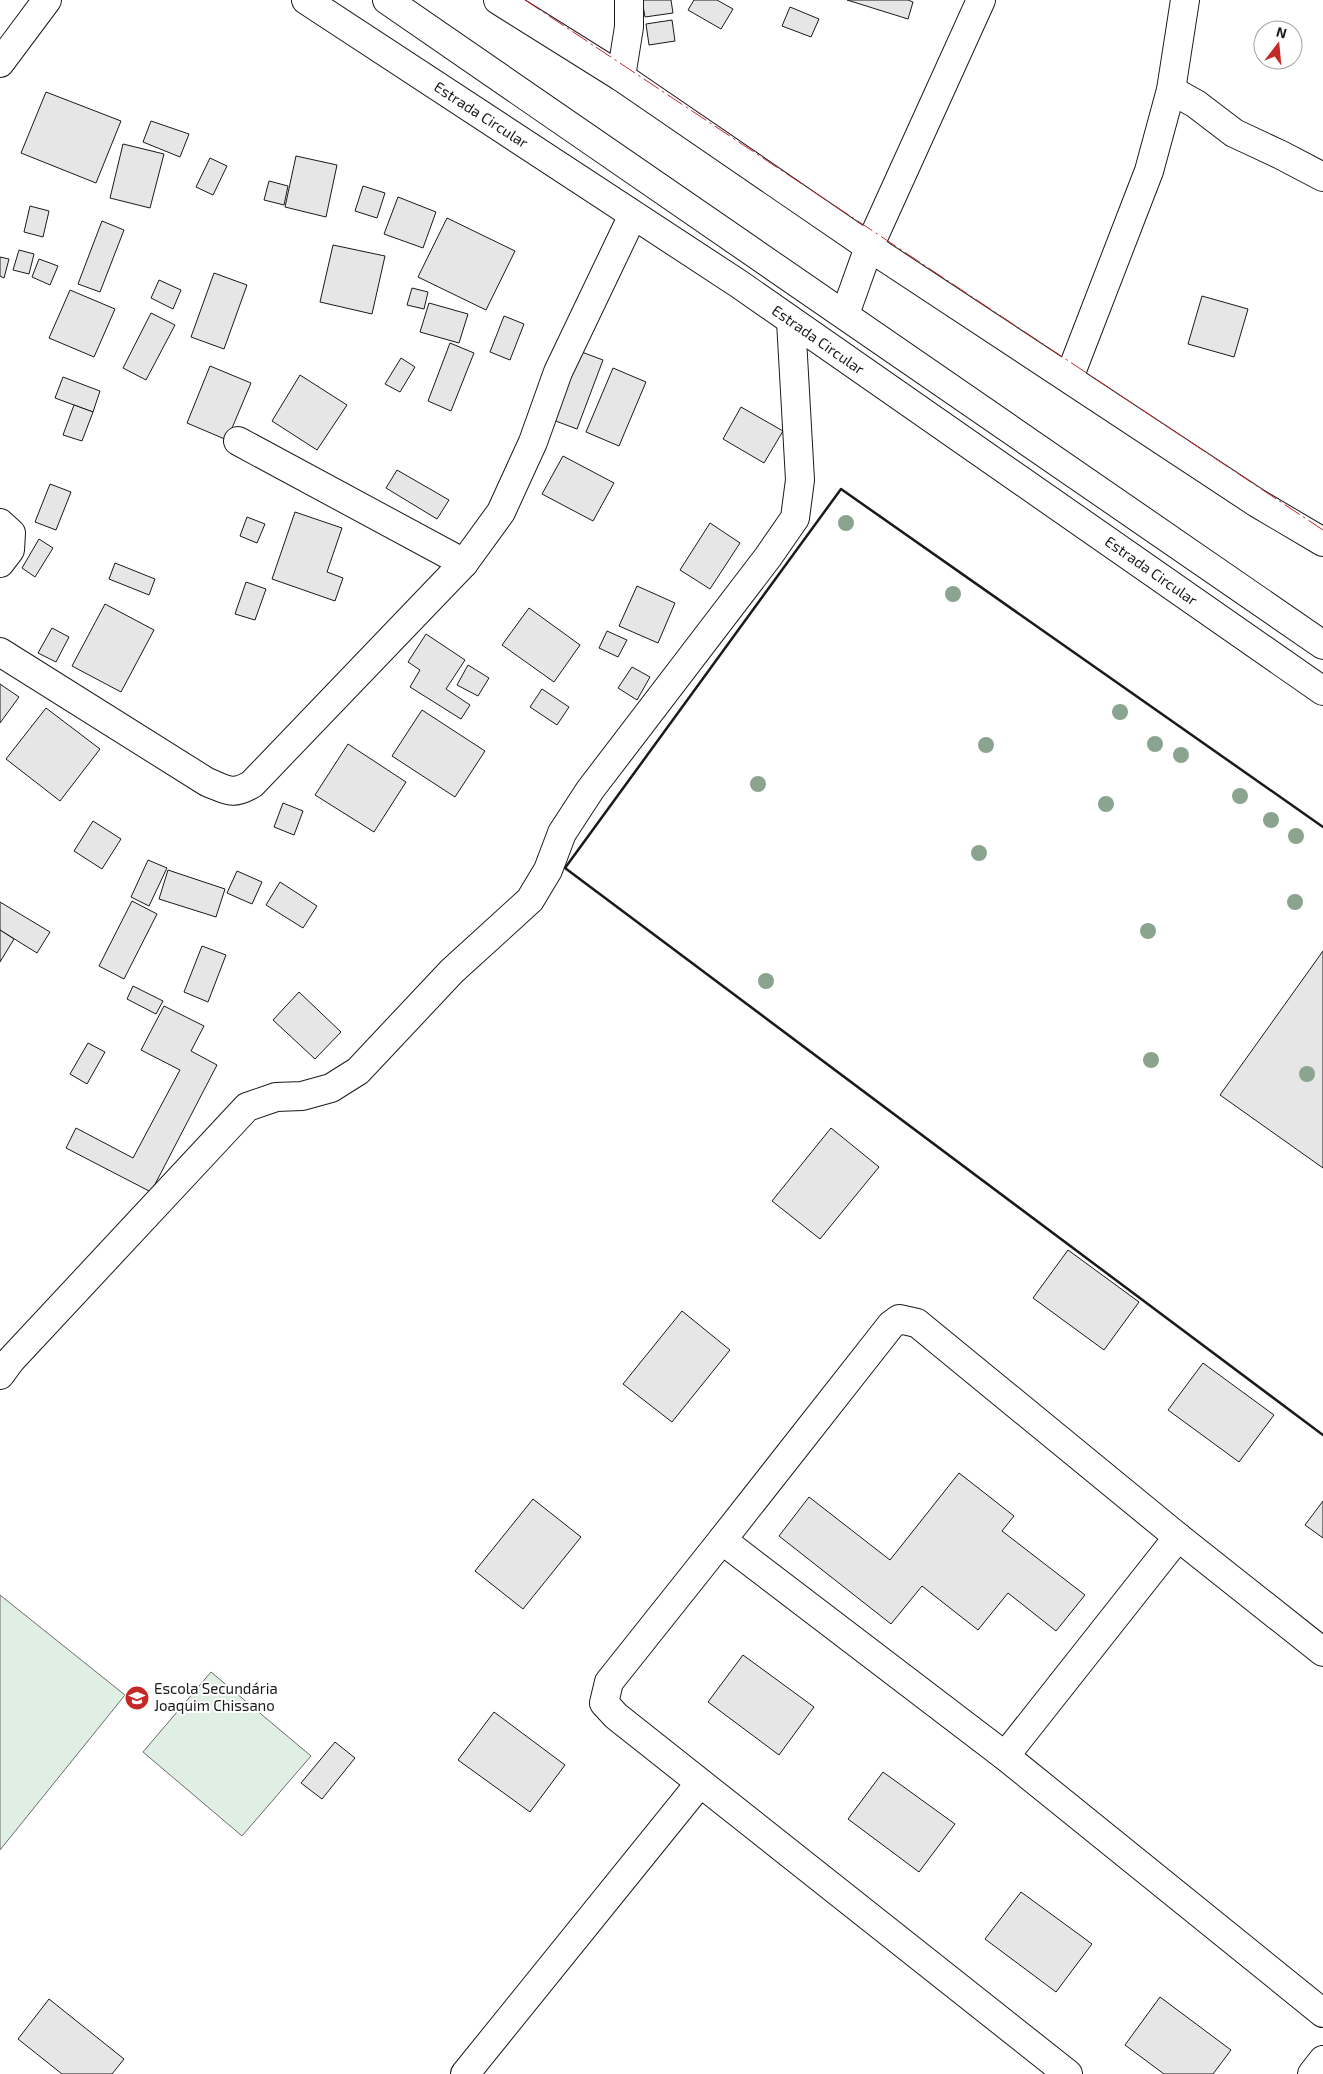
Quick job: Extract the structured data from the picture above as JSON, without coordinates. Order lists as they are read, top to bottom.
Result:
{
  "streets": {
    "street": ["Estrada Circular"]
  },
  "places": {
    "school or university": ["Escola Secundária Joaquim Chissano"]
  },
  "north": "top"
}
